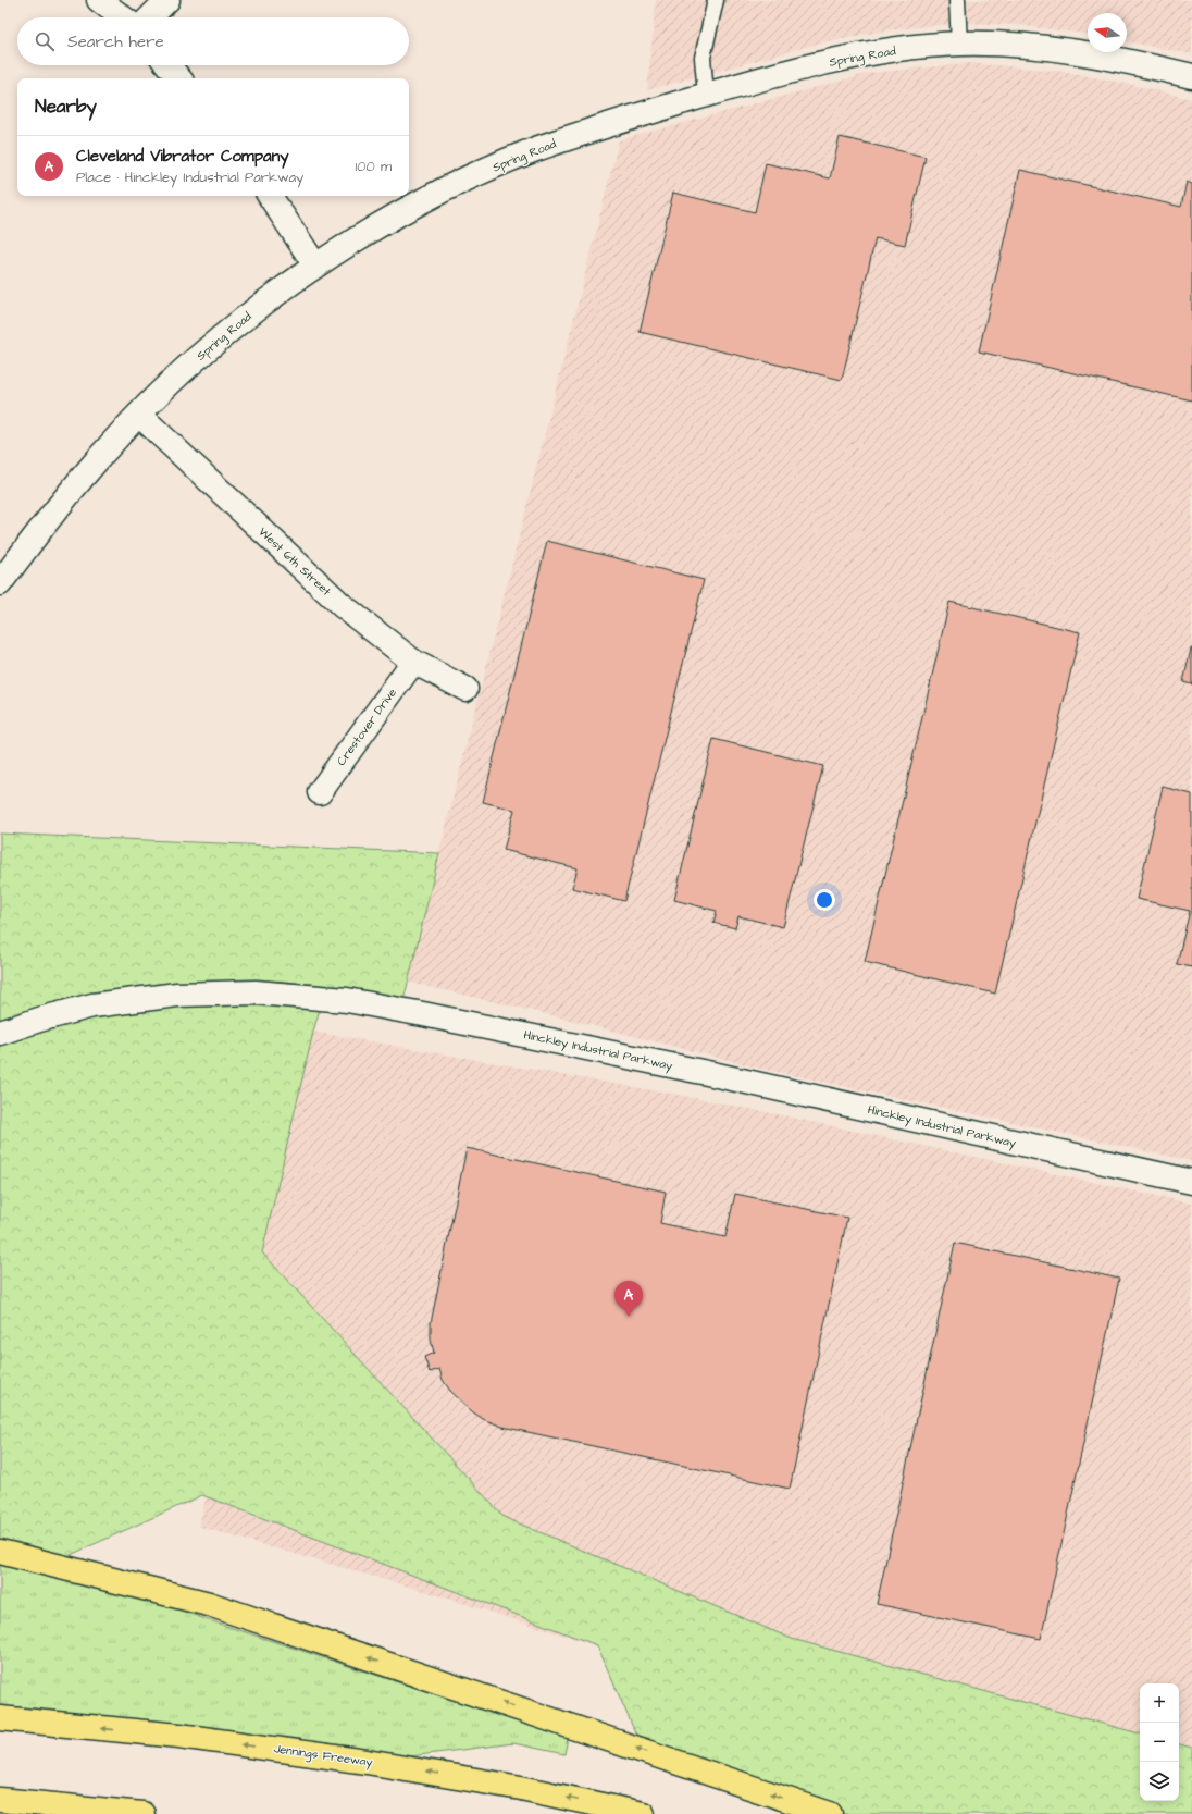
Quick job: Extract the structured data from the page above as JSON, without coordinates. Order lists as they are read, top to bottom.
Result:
{
  "streets": {
    "highway": ["Jennings Freeway"],
    "street": [
      "Spring Road",
      "West 6th Street",
      "Crestover Drive",
      "Hinckley Industrial Parkway"
    ]
  },
  "crossings": [
    ["Spring Road", "West 6th Street"],
    ["West 6th Street", "Crestover Drive"]
  ],
  "north": "left",
  "page": {
    "search": "Search here",
    "heading": "Nearby",
    "list": [
      {
        "mark": "A",
        "name": "Cleveland Vibrator Company",
        "note": "Place · Hinckley Industrial Parkway",
        "value": "100 m"
      }
    ],
    "pins": "A",
    "map_buttons": ["+", "−"]
  }
}
